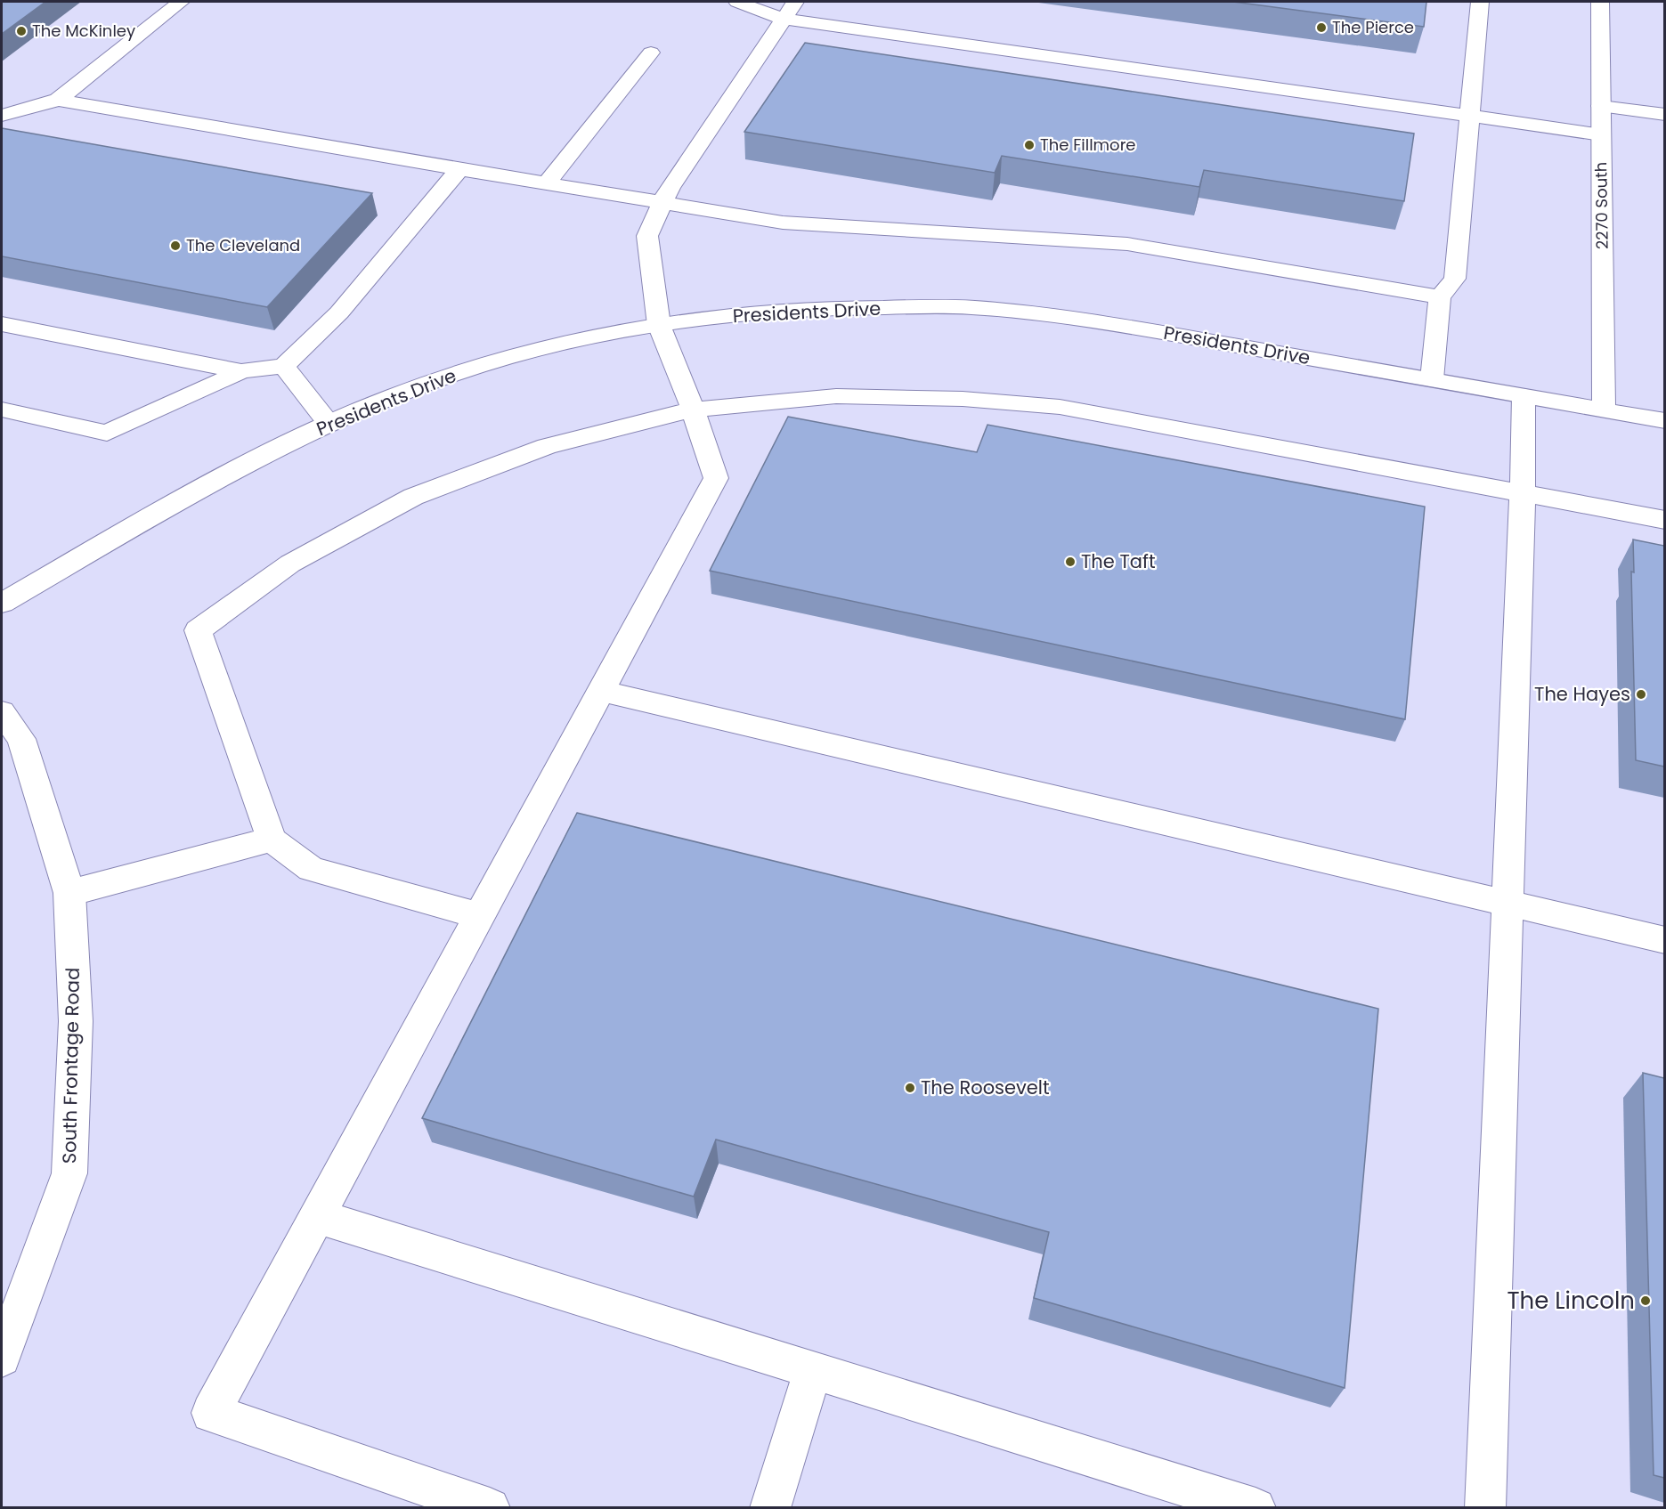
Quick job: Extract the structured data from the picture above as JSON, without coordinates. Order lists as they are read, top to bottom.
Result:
{
  "streets": {
    "street": ["2270 South", "Presidents Drive", "South Frontage Road"]
  },
  "crossings": [
    ["2270 South", "Presidents Drive"]
  ],
  "places": [
    "The Pierce",
    "The McKinley",
    "The Fillmore",
    "The Cleveland",
    "The Taft",
    "The Hayes",
    "The Roosevelt",
    "The Lincoln"
  ]
}
